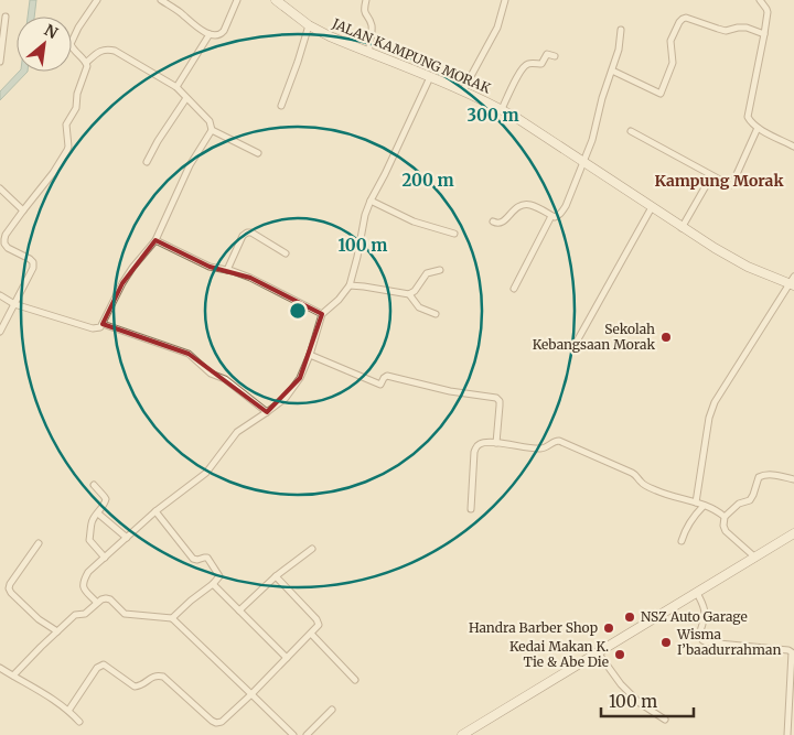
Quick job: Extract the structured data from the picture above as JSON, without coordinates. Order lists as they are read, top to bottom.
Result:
{
  "streets": {
    "main road": ["JALAN KAMPUNG MORAK"]
  },
  "districts": ["Kampung Morak"],
  "places": [
    "Sekolah Kebangsaan Morak",
    "NSZ Auto Garage",
    "Handra Barber Shop",
    "Wisma I’baadurrahman",
    "Kedai Makan K. Tie & Abe Die"
  ],
  "scale_bar": "100 m",
  "north": "top right",
  "rings": ["300 m", "200 m", "100 m"]
}
